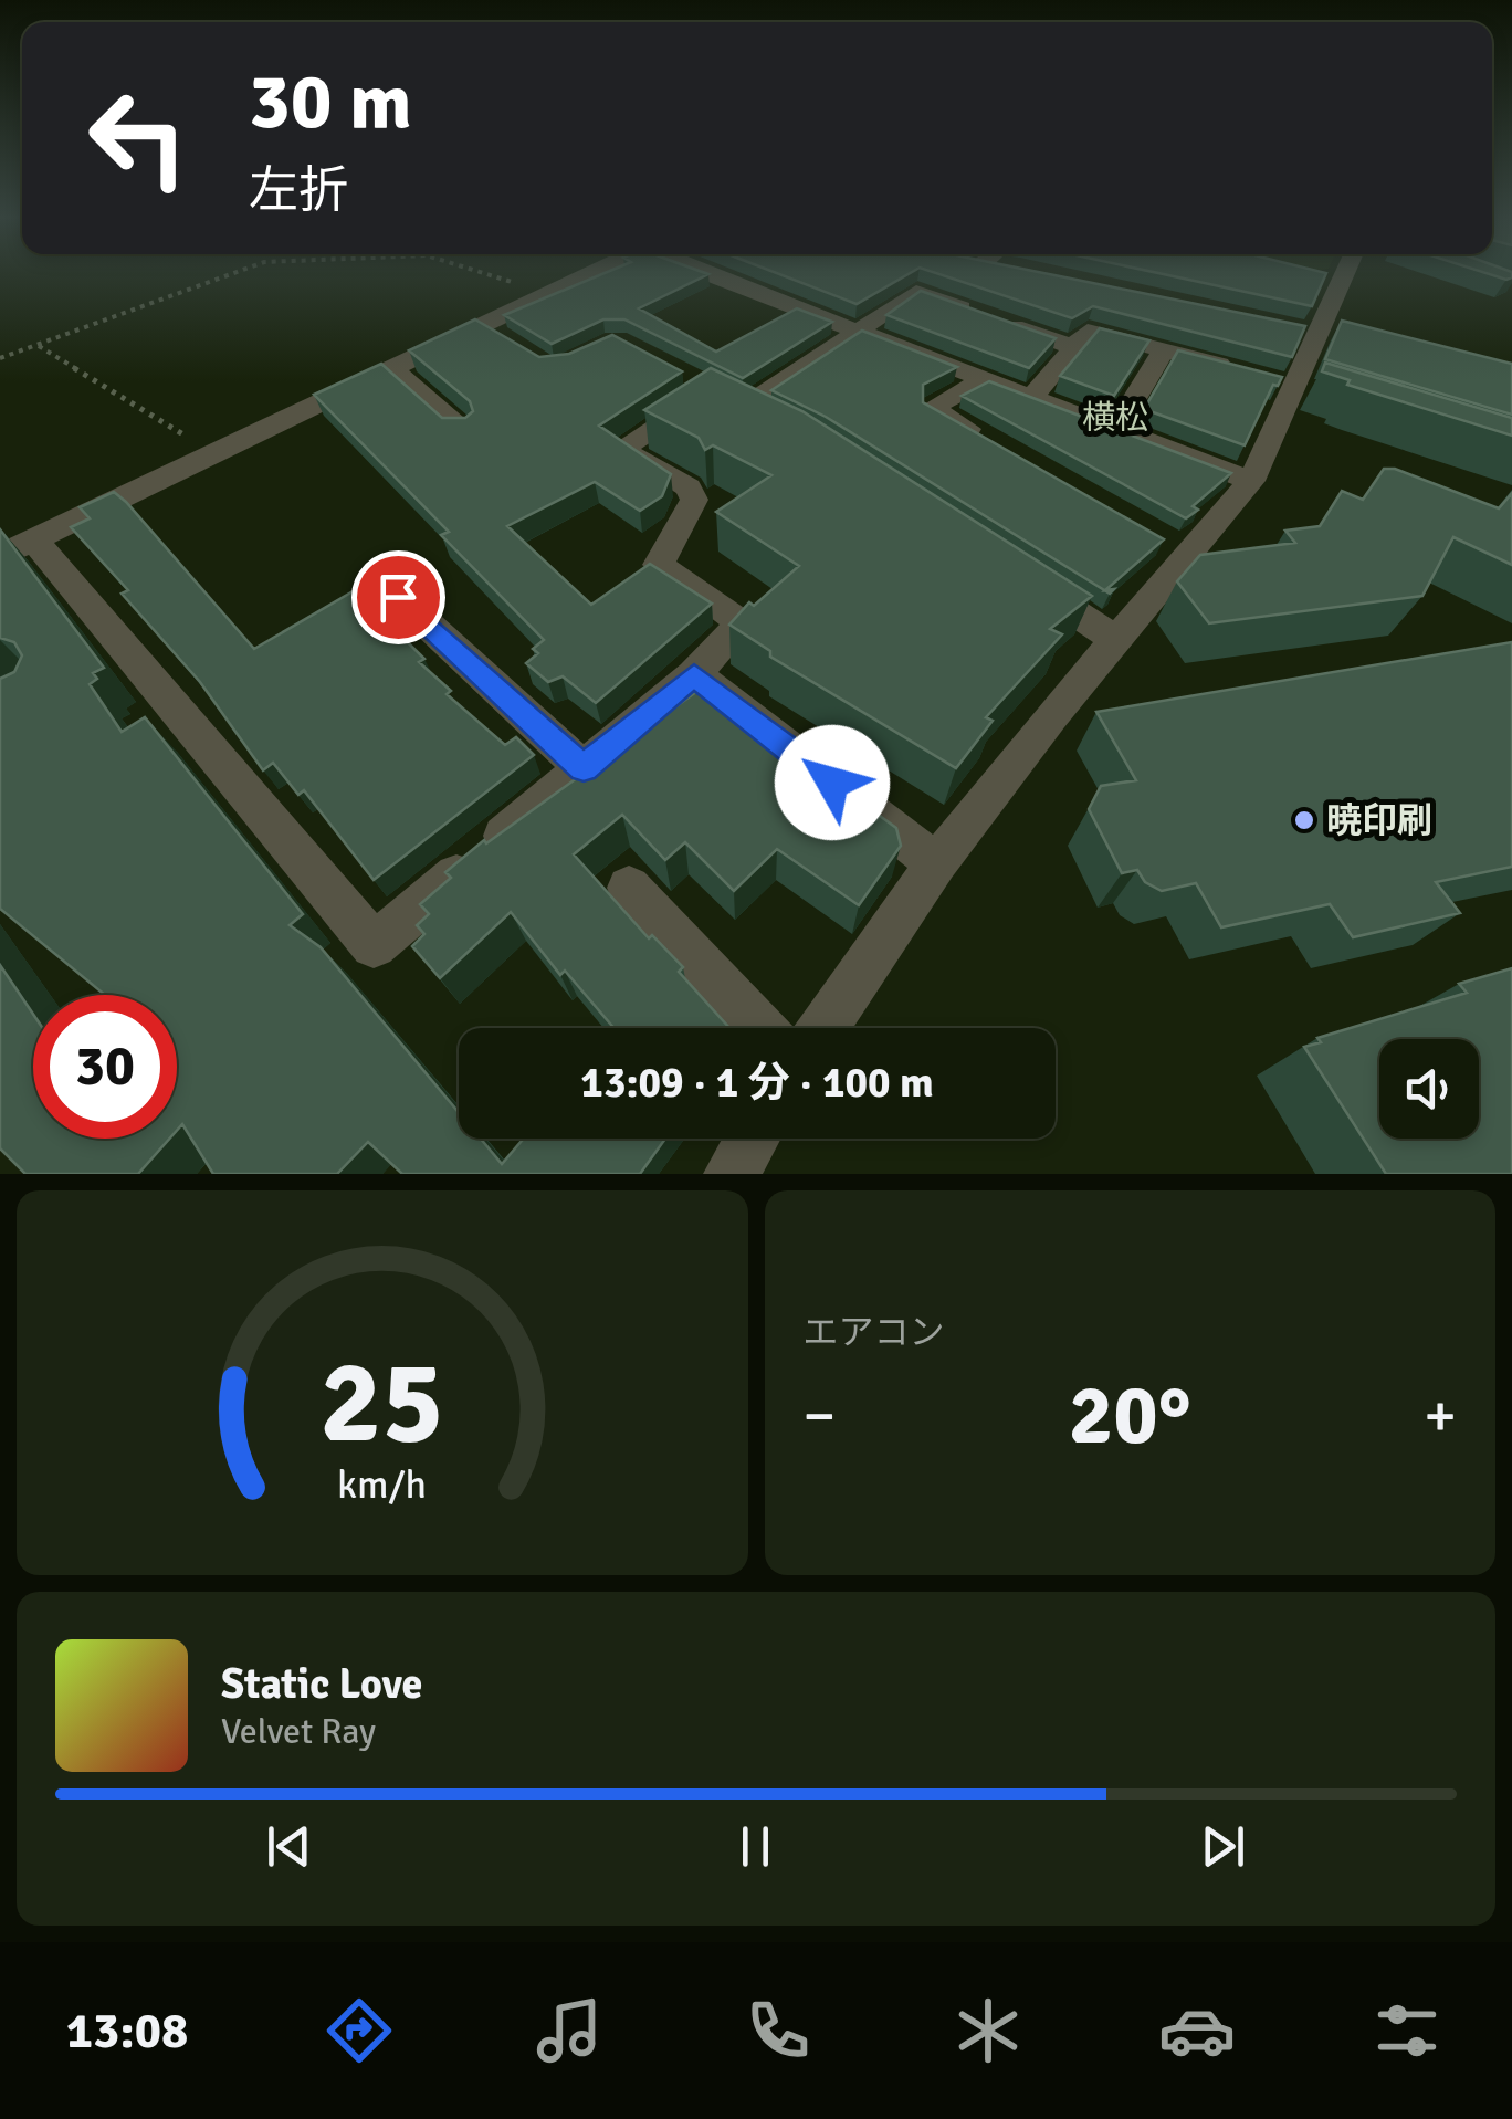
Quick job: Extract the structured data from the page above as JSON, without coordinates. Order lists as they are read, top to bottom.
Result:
{
  "districts": ["横松"],
  "places": ["暁印刷"],
  "page": {
    "turn": ["30 m", "左折"],
    "limit": "30",
    "trip": "13:09 · 1 分 · 100 m",
    "tile": "エアコン",
    "heat": ["−", "20°", "+"],
    "song": ["Static Love", "Velvet Ray"],
    "tabs": "13:08",
    "gauge": ["25", "km/h"]
  }
}
